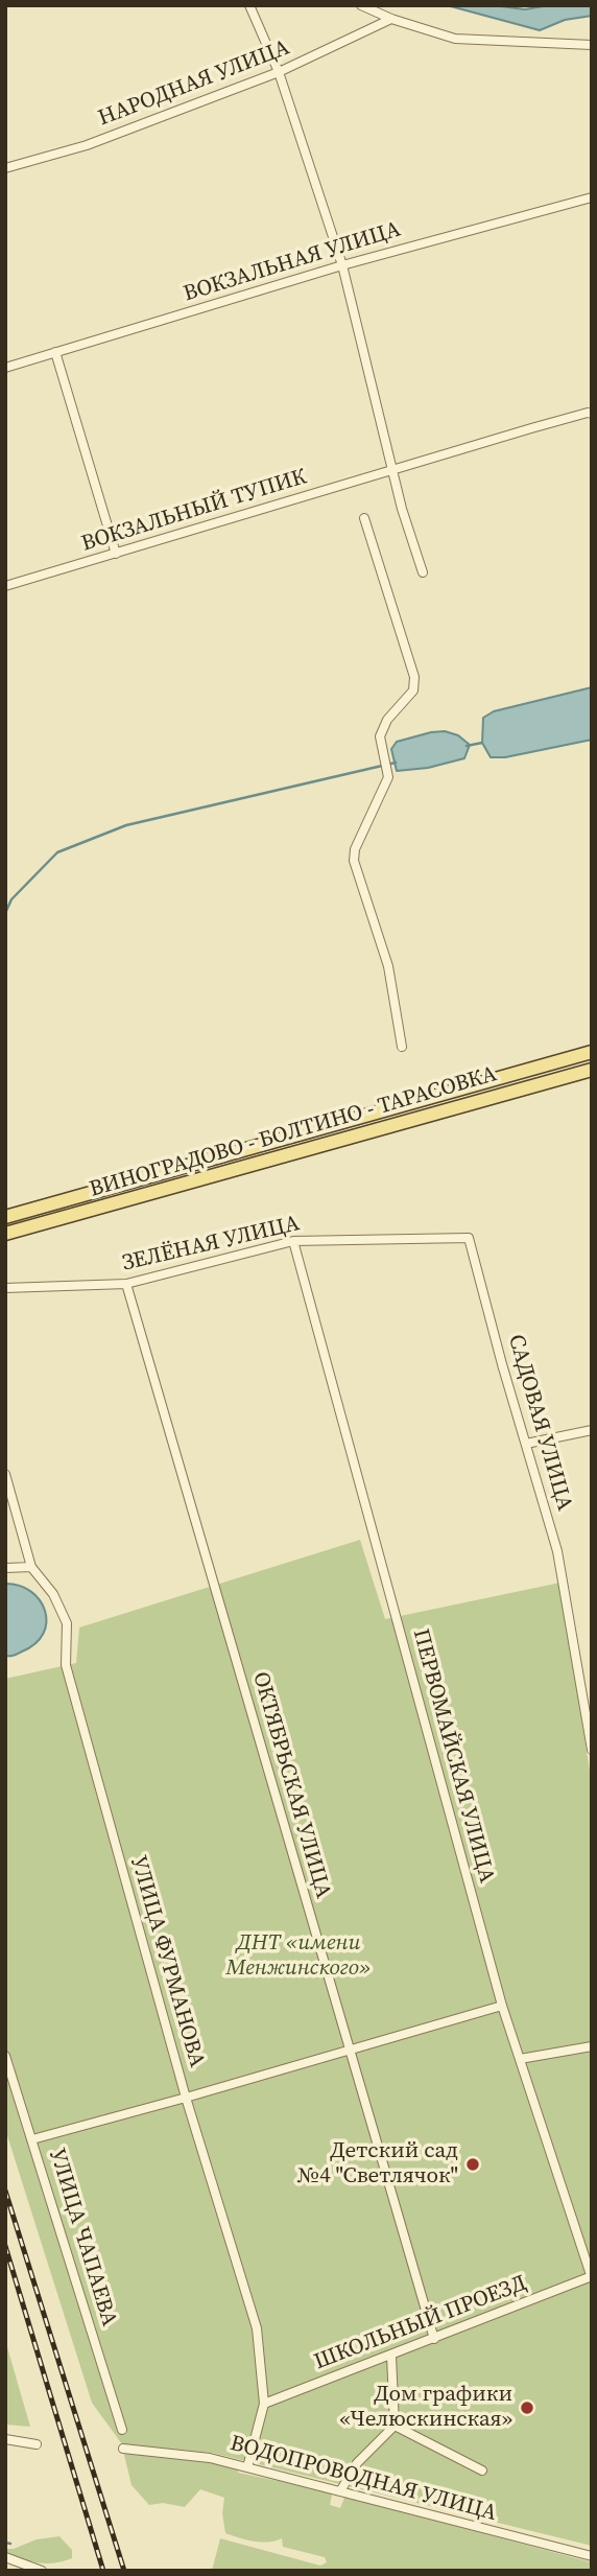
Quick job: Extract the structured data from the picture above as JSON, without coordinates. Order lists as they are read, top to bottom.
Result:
{
  "streets": {
    "main road": ["ВИНОГРАДОВО - БОЛТИНО - ТАРАСОВКА"],
    "street": [
      "НАРОДНАЯ УЛИЦА",
      "ВОКЗАЛЬНАЯ УЛИЦА",
      "ВОКЗАЛЬНЫЙ ТУПИК",
      "ЗЕЛЁНАЯ УЛИЦА",
      "САДОВАЯ УЛИЦА",
      "ПЕРВОМАЙСКАЯ УЛИЦА",
      "ОКТЯБРЬСКАЯ УЛИЦА",
      "УЛИЦА ФУРМАНОВА",
      "УЛИЦА ЧАПАЕВА",
      "ШКОЛЬНЫЙ ПРОЕЗД",
      "ВОДОПРОВОДНАЯ УЛИЦА"
    ]
  },
  "crossings": [
    ["ЗЕЛЁНАЯ УЛИЦА", "САДОВАЯ УЛИЦА"],
    ["ЗЕЛЁНАЯ УЛИЦА", "ПЕРВОМАЙСКАЯ УЛИЦА"],
    ["ЗЕЛЁНАЯ УЛИЦА", "ОКТЯБРЬСКАЯ УЛИЦА"],
    ["ПЕРВОМАЙСКАЯ УЛИЦА", "ШКОЛЬНЫЙ ПРОЕЗД"],
    ["ОКТЯБРЬСКАЯ УЛИЦА", "ШКОЛЬНЫЙ ПРОЕЗД"],
    ["УЛИЦА ФУРМАНОВА", "ШКОЛЬНЫЙ ПРОЕЗД"],
    ["УЛИЦА ФУРМАНОВА", "ВОДОПРОВОДНАЯ УЛИЦА"]
  ],
  "parks": ["ДНТ «имени Менжинского»"],
  "places": ["Детский сад №4 \"Светлячок\"", "Дом графики «Челюскинская»"]
}
